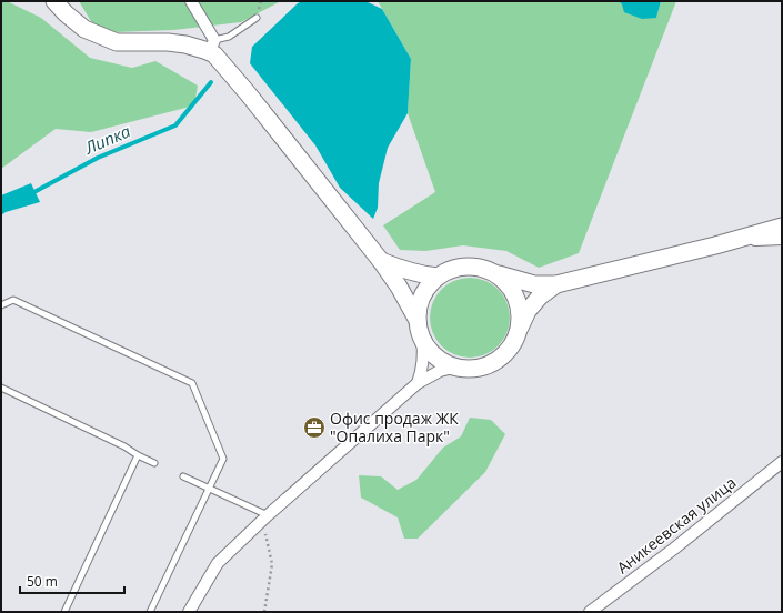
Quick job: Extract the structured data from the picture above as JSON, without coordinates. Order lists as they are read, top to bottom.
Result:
{
  "streets": {
    "street": ["Аникеевская улица"]
  },
  "water": ["Липка"],
  "places": {
    "office": ["Офис продаж ЖК \"Опалиха Парк\""]
  },
  "scale_bar": "50 m"
}
